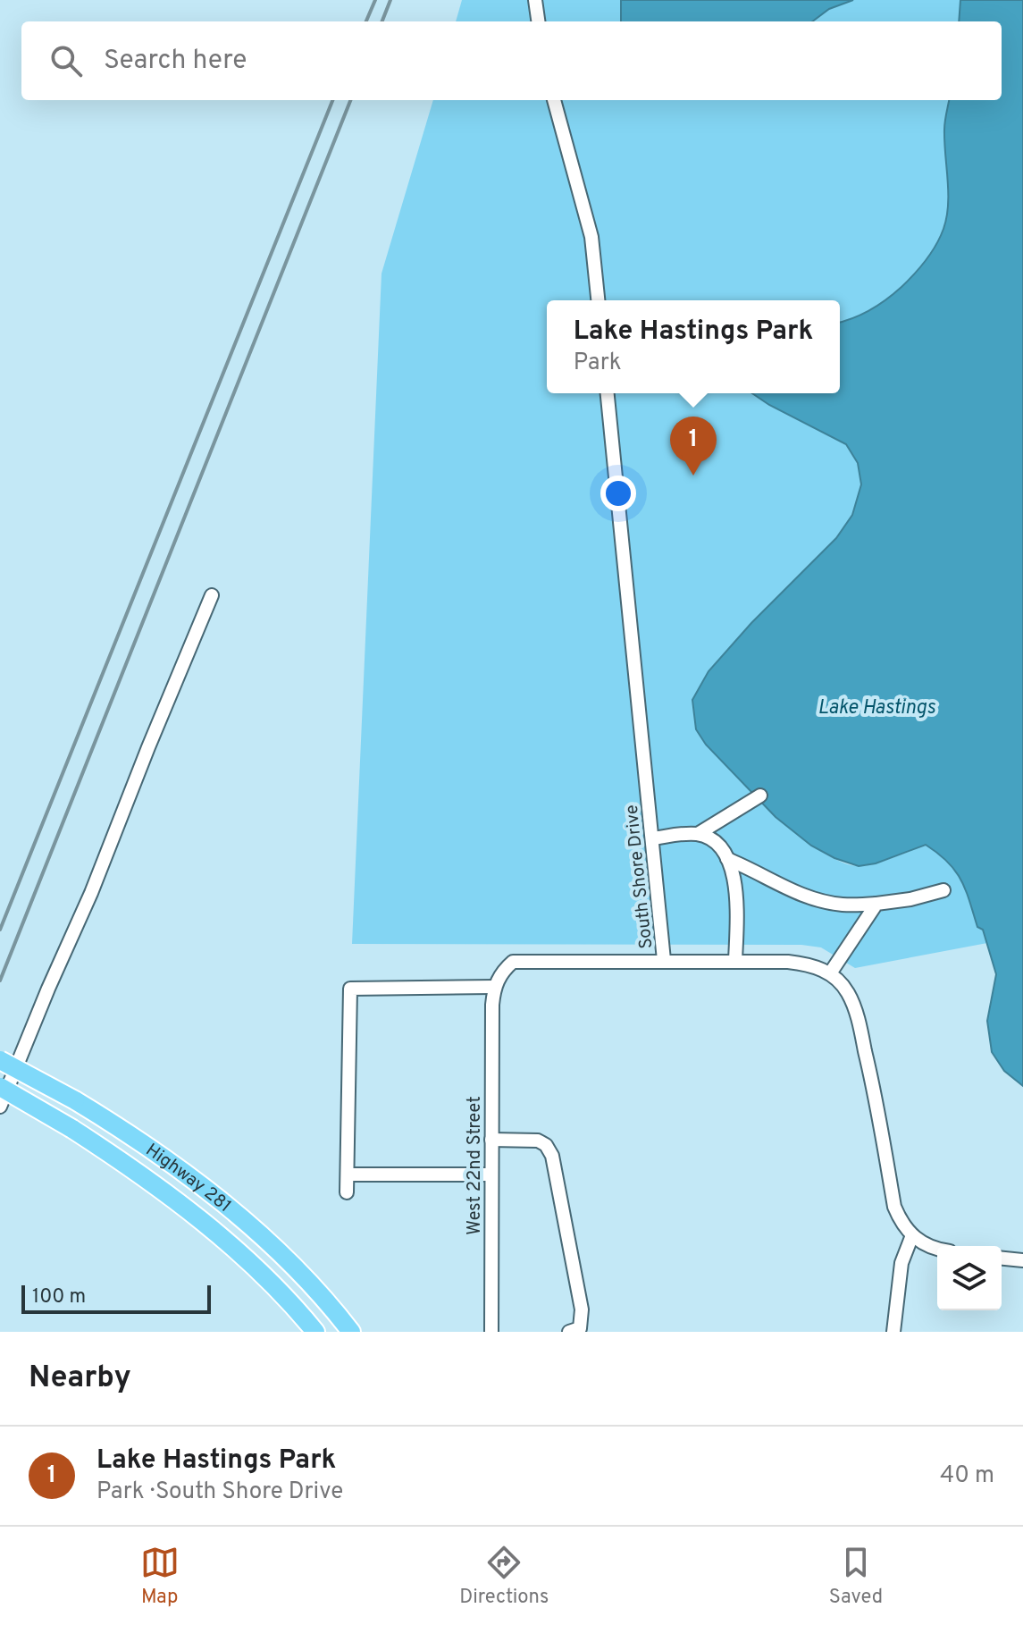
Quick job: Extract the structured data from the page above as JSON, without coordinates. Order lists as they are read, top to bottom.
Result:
{
  "streets": {
    "highway": ["Highway 281"],
    "street": ["South Shore Drive", "West 22nd Street"]
  },
  "water": ["Lake Hastings"],
  "scale_bar": "100 m",
  "page": {
    "search": "Search here",
    "popup": ["Lake Hastings Park", "Park"],
    "pins": "1",
    "scale": "100 m",
    "heading": "Nearby",
    "list": [
      {
        "mark": "1",
        "name": "Lake Hastings Park",
        "note": "Park · South Shore Drive",
        "value": "40 m"
      }
    ],
    "nav": ["Map", "Directions", "Saved"]
  }
}
